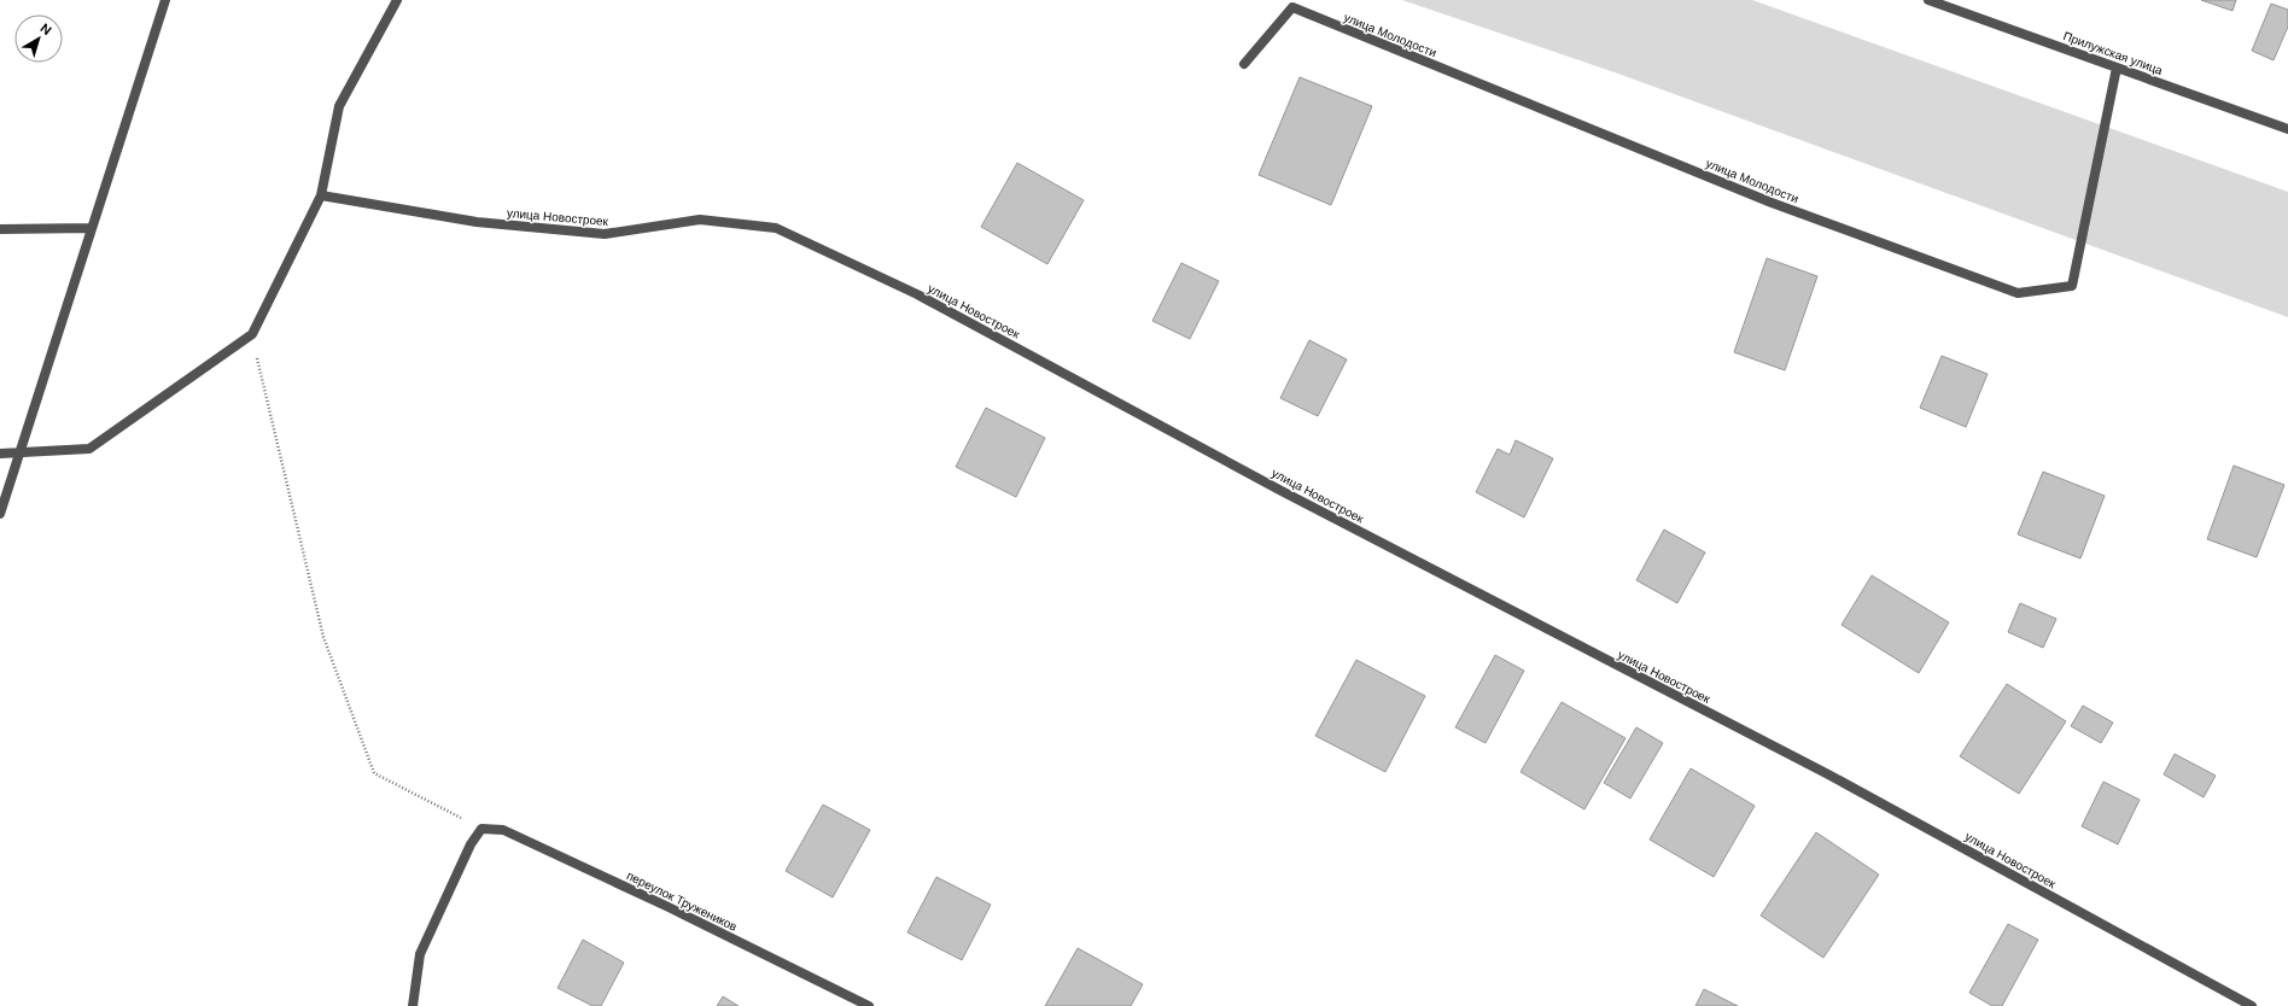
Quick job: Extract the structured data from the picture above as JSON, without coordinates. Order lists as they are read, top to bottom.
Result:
{
  "streets": {
    "street": [
      "улица Молодости",
      "Прилужская улица",
      "улица Новостроек",
      "переулок Тружеников"
    ]
  },
  "crossings": [
    ["улица Молодости", "Прилужская улица"]
  ],
  "north": "top right"
}
